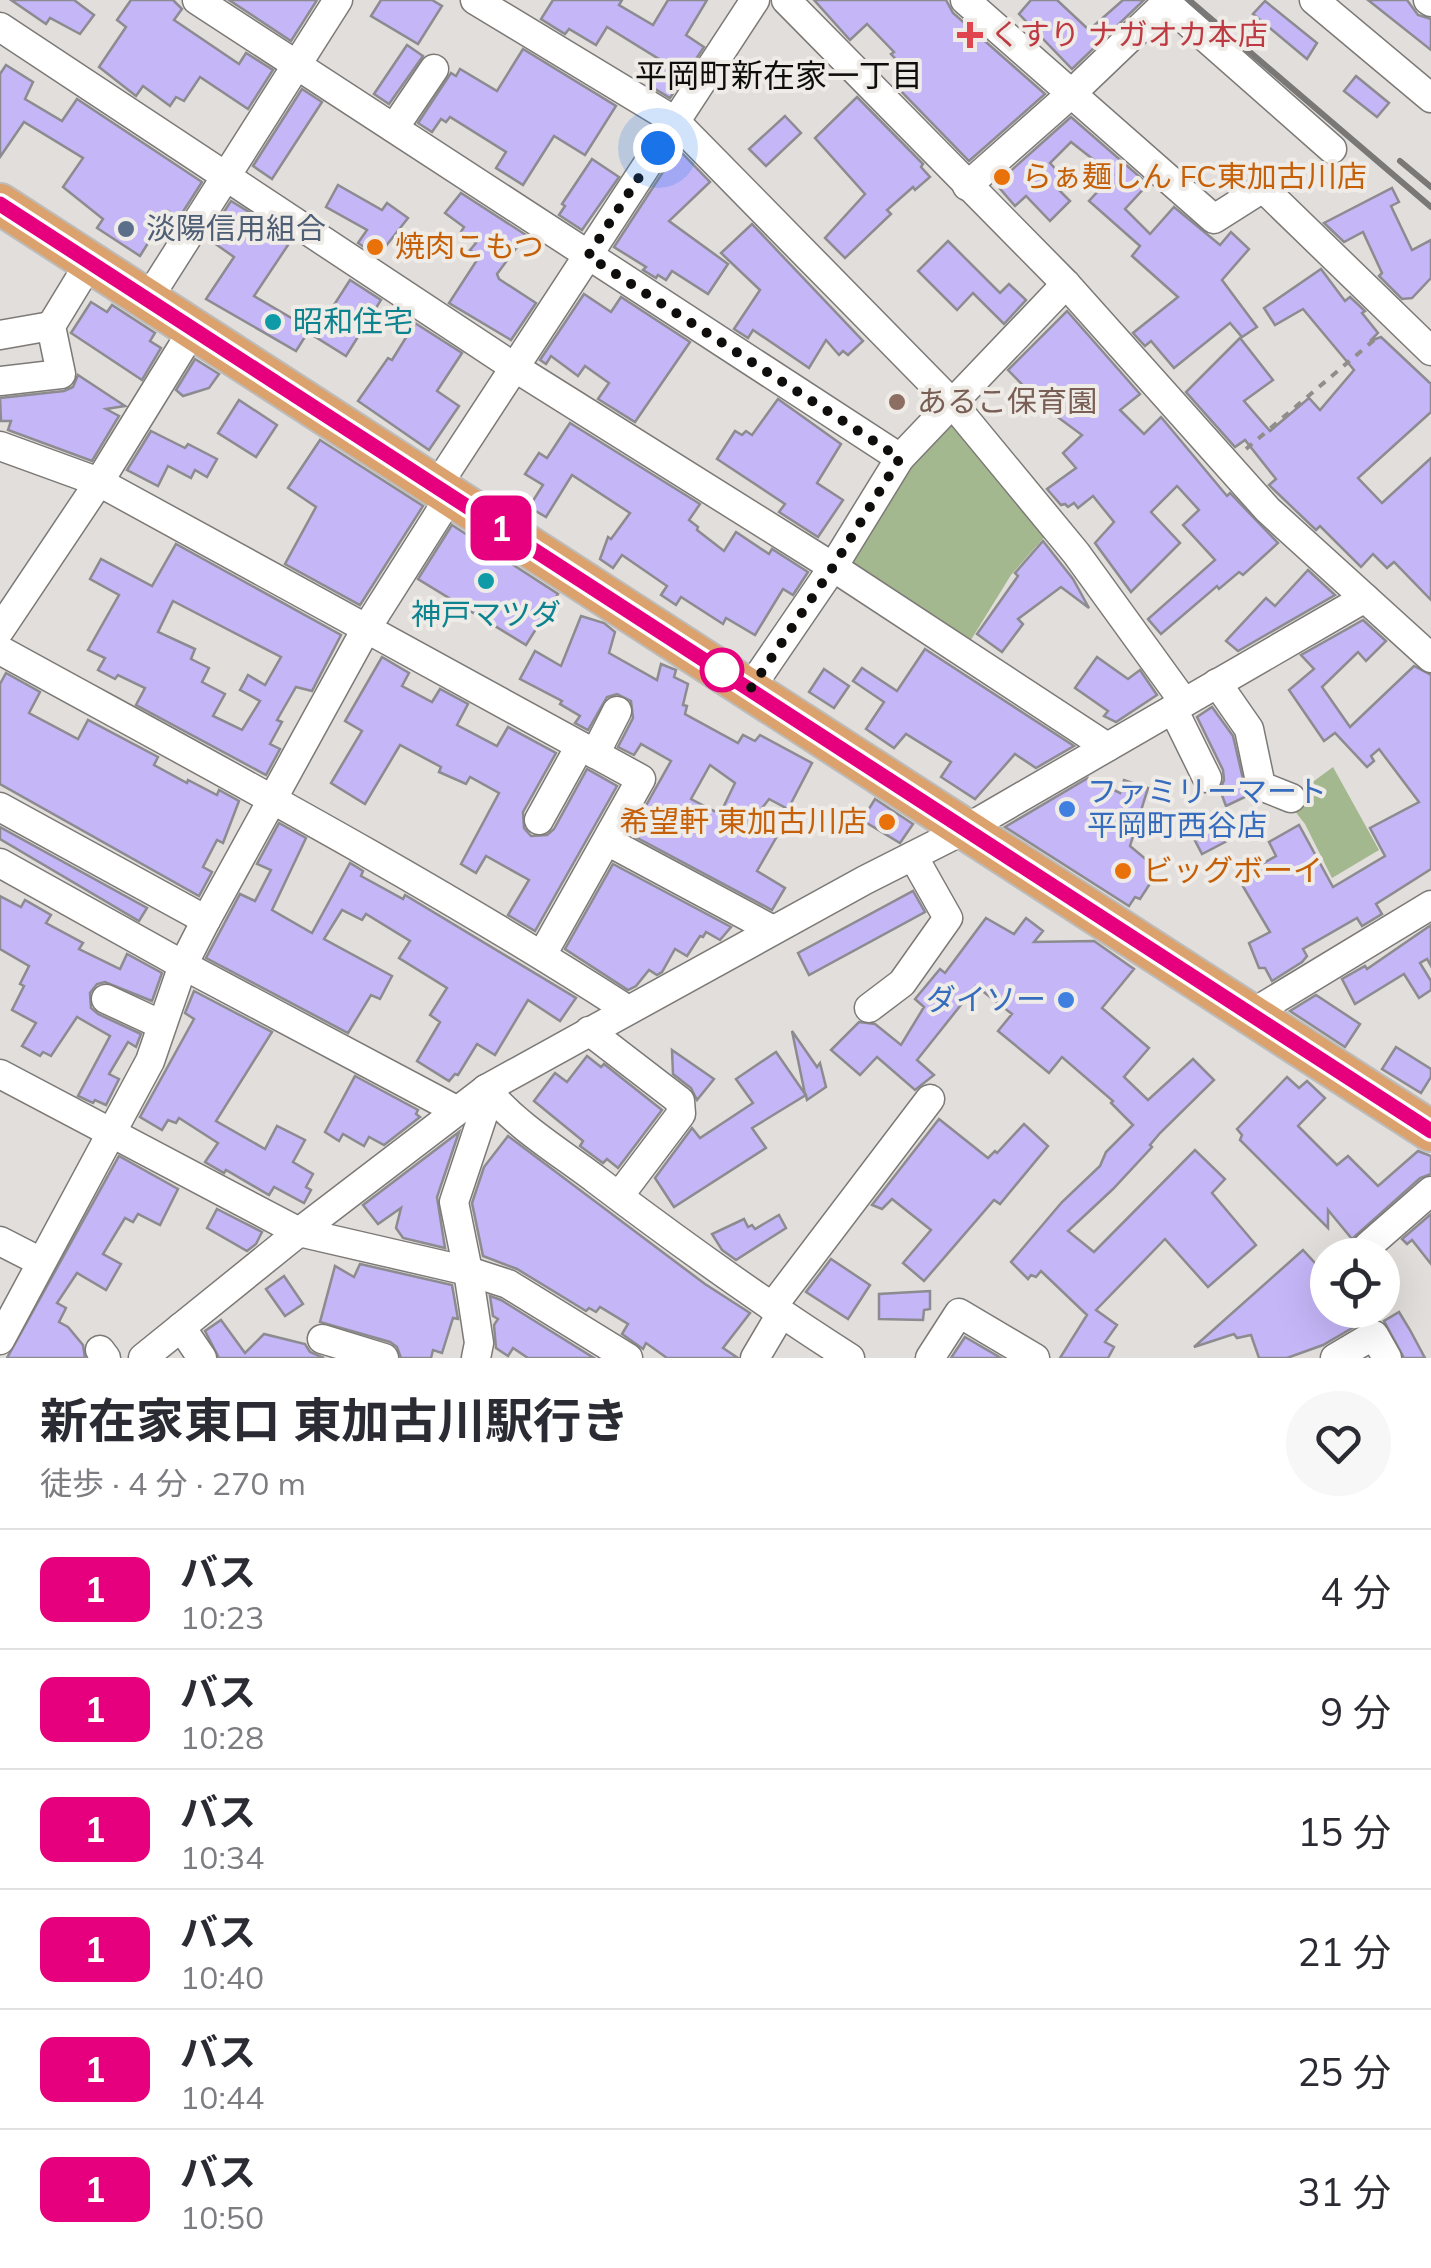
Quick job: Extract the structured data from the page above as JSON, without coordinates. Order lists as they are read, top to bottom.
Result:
{
  "districts": ["平岡町新在家一丁目"],
  "places": {
    "health": ["くすり ナガオカ本店"],
    "other": [
      "らぁ麺しん FC東加古川店",
      "淡陽信用組合",
      "焼肉こもつ",
      "昭和住宅",
      "あるこ保育園",
      "神戸マツダ",
      "ファミリーマート 平岡町西谷店",
      "希望軒 東加古川店",
      "ビッグボーイ",
      "ダイソー"
    ]
  },
  "lines": ["bus line 1"],
  "page": {
    "on_map": "1",
    "heading": ["新在家東口 東加古川駅行き", "徒歩 · 4 分 · 270 m"],
    "list": [
      {
        "mark": "1",
        "name": "バス",
        "note": "10:23",
        "value": "4 分"
      },
      {
        "mark": "1",
        "name": "バス",
        "note": "10:28",
        "value": "9 分"
      },
      {
        "mark": "1",
        "name": "バス",
        "note": "10:34",
        "value": "15 分"
      },
      {
        "mark": "1",
        "name": "バス",
        "note": "10:40",
        "value": "21 分"
      },
      {
        "mark": "1",
        "name": "バス",
        "note": "10:44",
        "value": "25 分"
      },
      {
        "mark": "1",
        "name": "バス",
        "note": "10:50",
        "value": "31 分"
      }
    ]
  }
}
